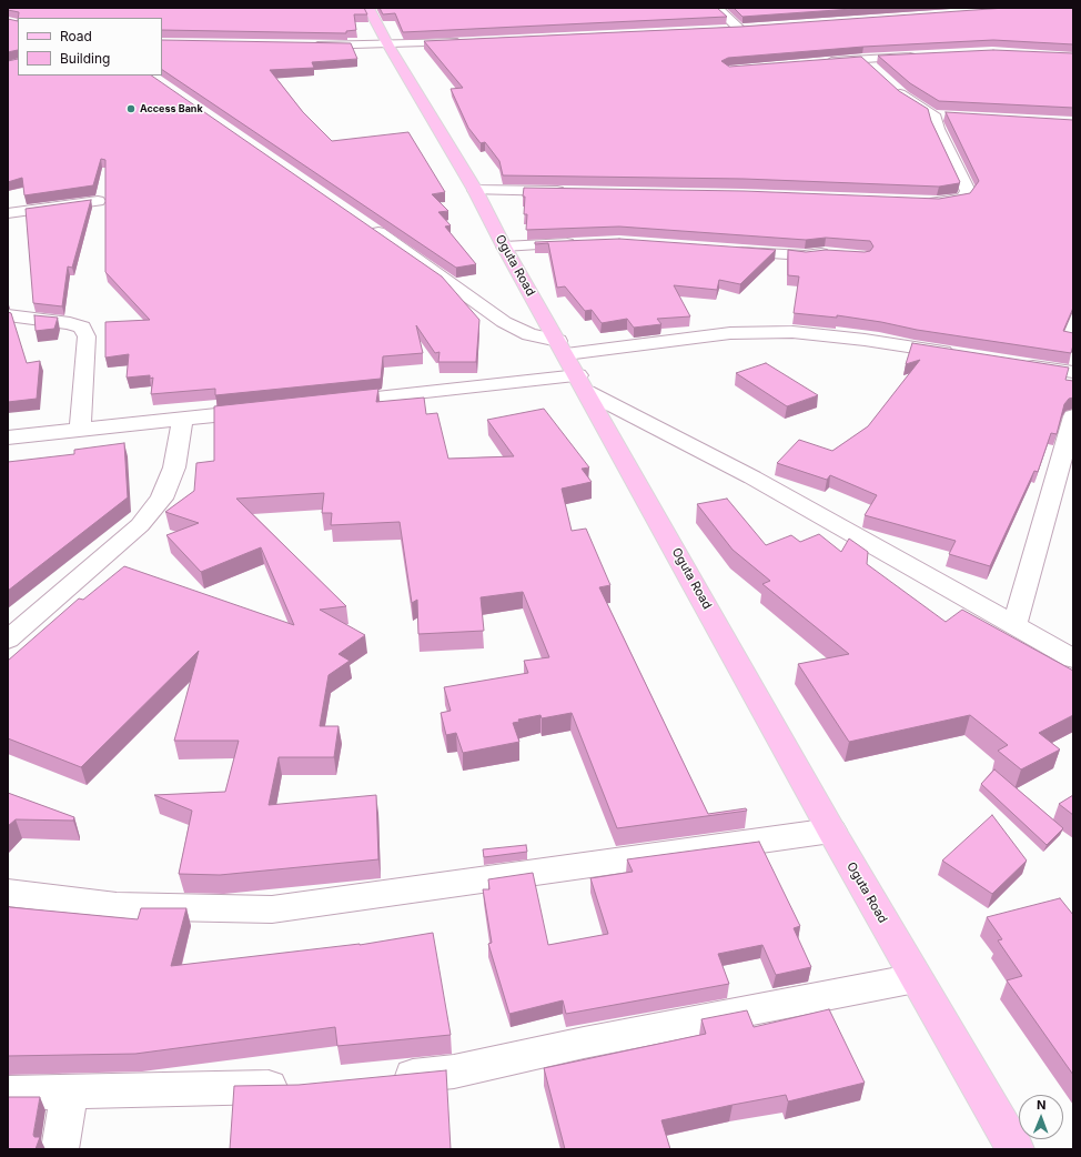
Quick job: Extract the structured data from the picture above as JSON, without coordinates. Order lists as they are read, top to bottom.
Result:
{
  "streets": {
    "main road": ["Oguta Road"]
  },
  "places": ["Access Bank"],
  "legend": ["Road", "Building"],
  "north": "top"
}
